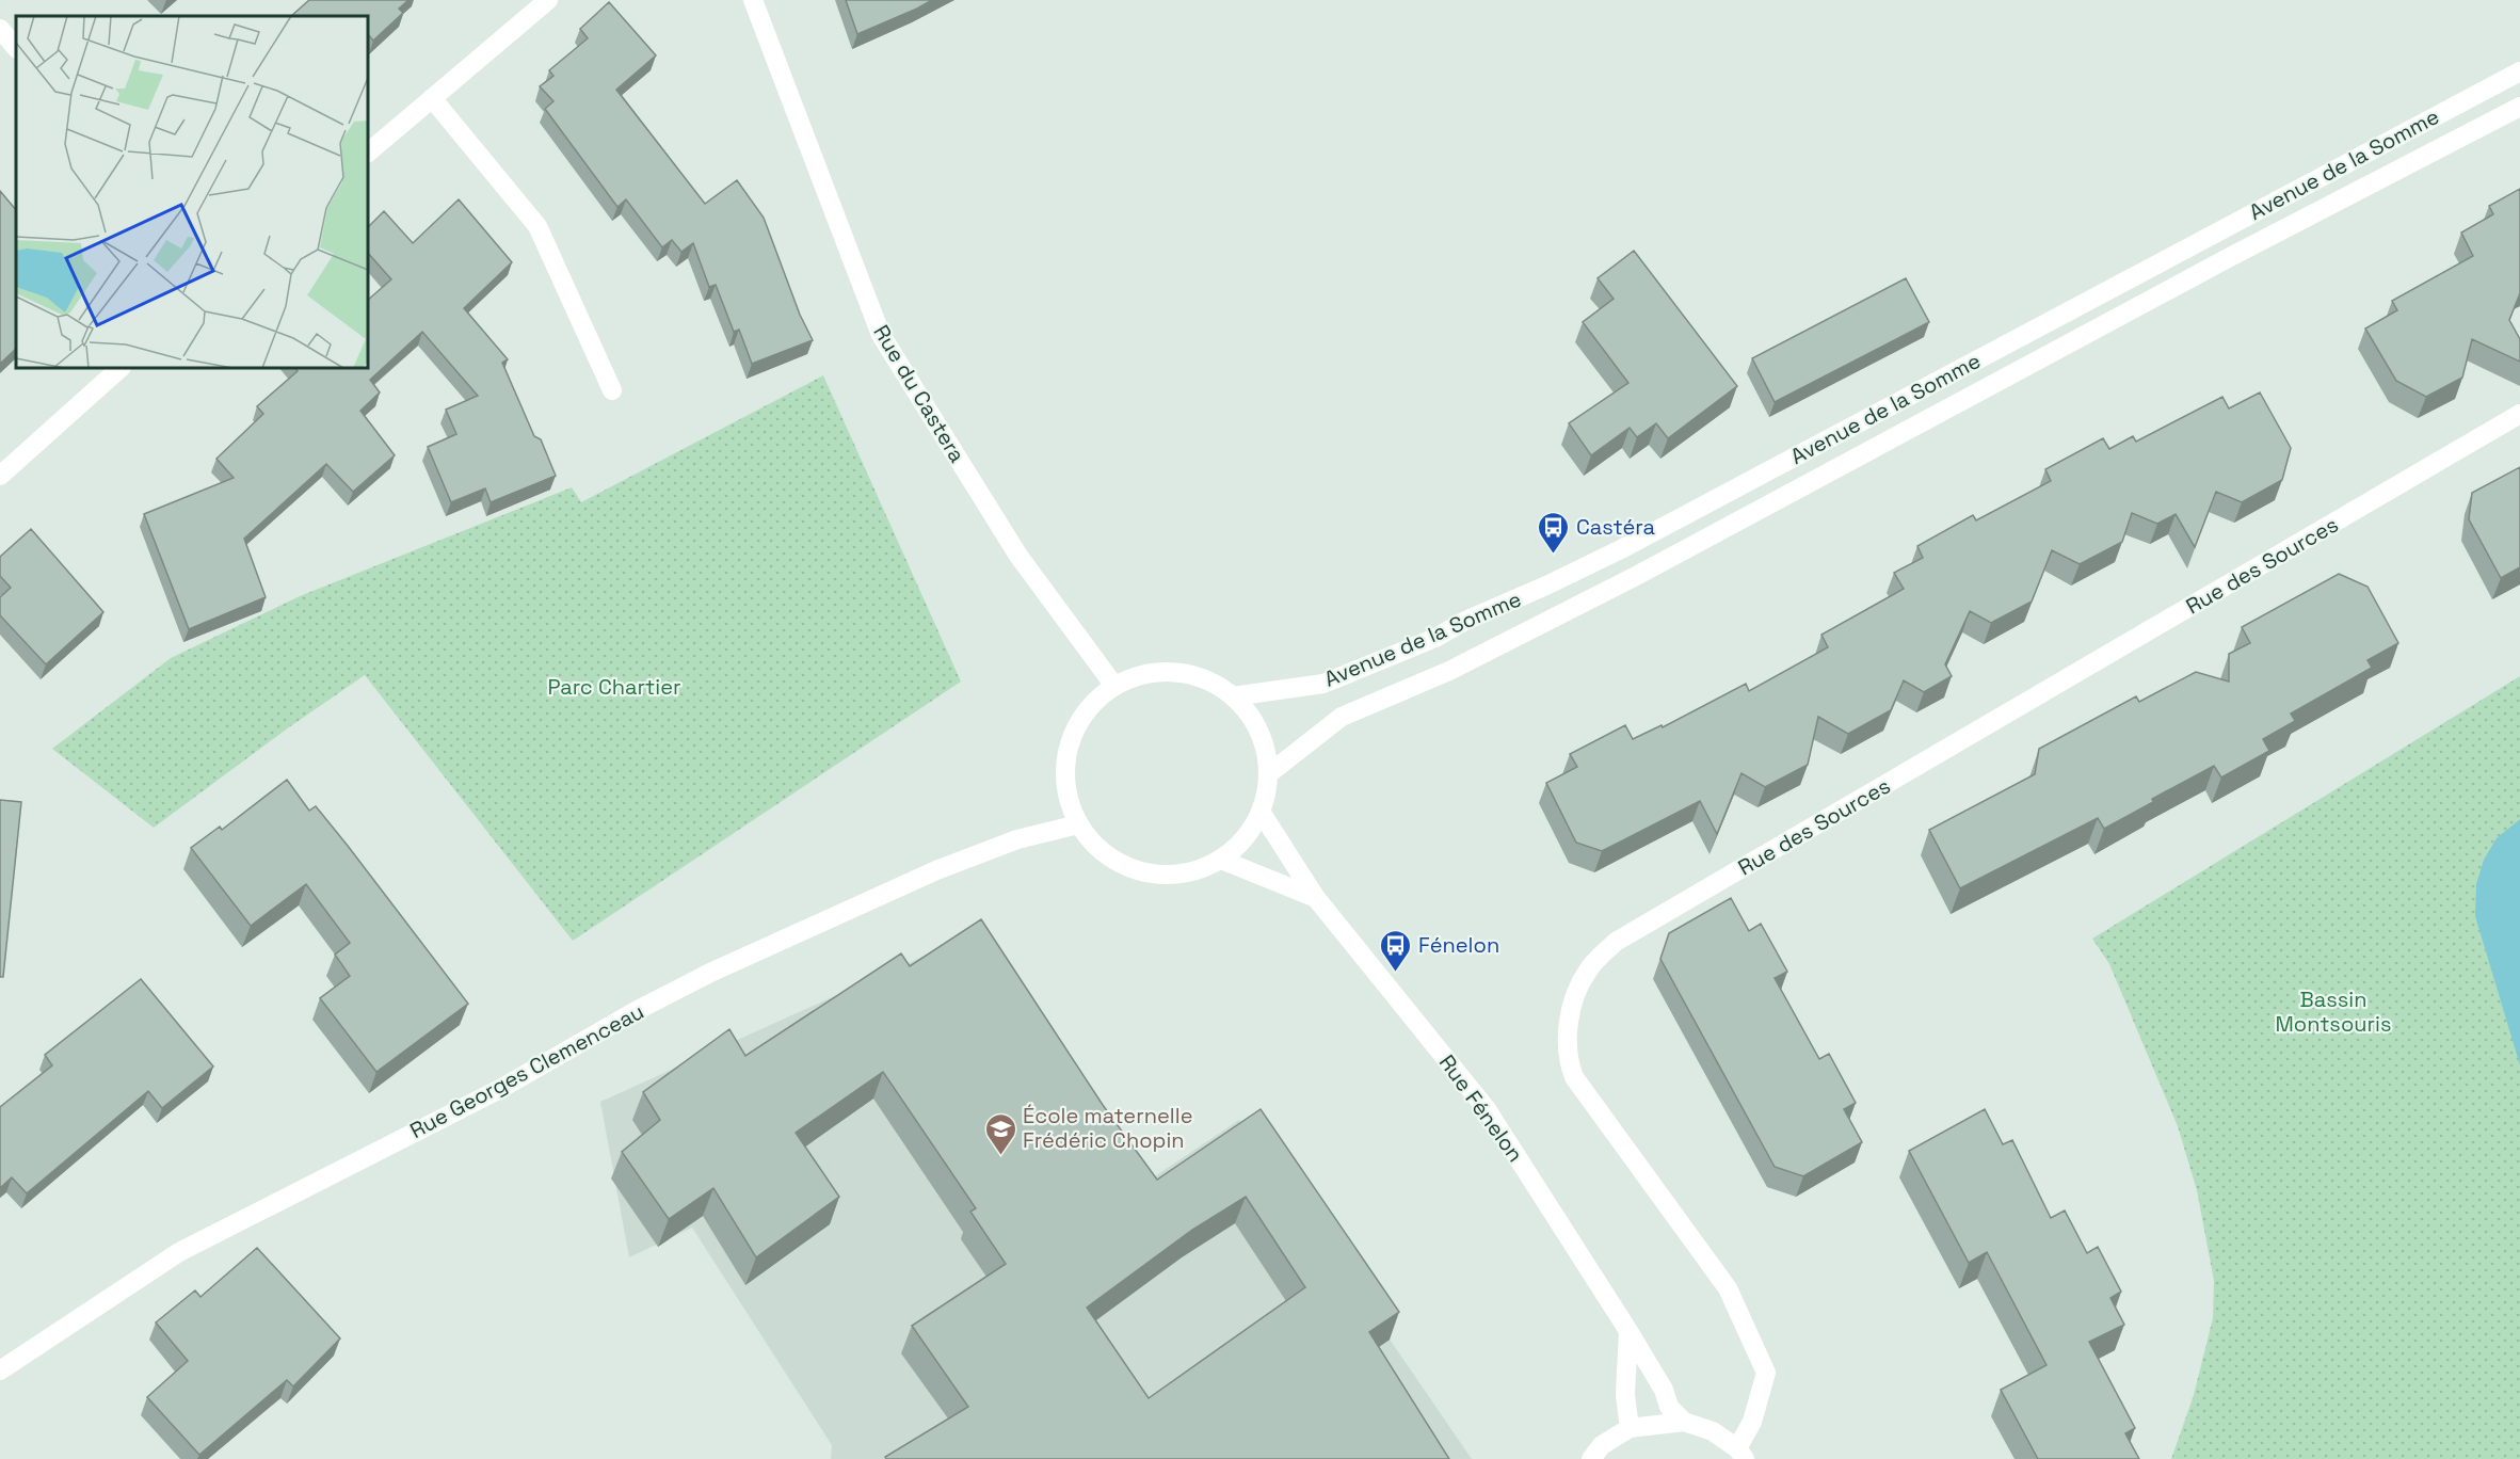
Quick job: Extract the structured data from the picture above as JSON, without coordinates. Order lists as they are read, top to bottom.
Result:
{
  "streets": {
    "street": [
      "Avenue de la Somme",
      "Rue du Castera",
      "Rue des Sources",
      "Rue Georges Clemenceau",
      "Rue Fénelon"
    ]
  },
  "crossings": [
    ["Avenue de la Somme", "Rue du Castera"],
    ["Avenue de la Somme", "Rue Georges Clemenceau"],
    ["Avenue de la Somme", "Rue Fénelon"],
    ["Rue du Castera", "Rue Georges Clemenceau"],
    ["Rue du Castera", "Rue Fénelon"],
    ["Rue Georges Clemenceau", "Rue Fénelon"]
  ],
  "parks": ["Parc Chartier", "Bassin Montsouris"],
  "places": {
    "bus stop": ["Castéra", "Fénelon"],
    "school or university": ["École maternelle Frédéric Chopin"]
  }
}
